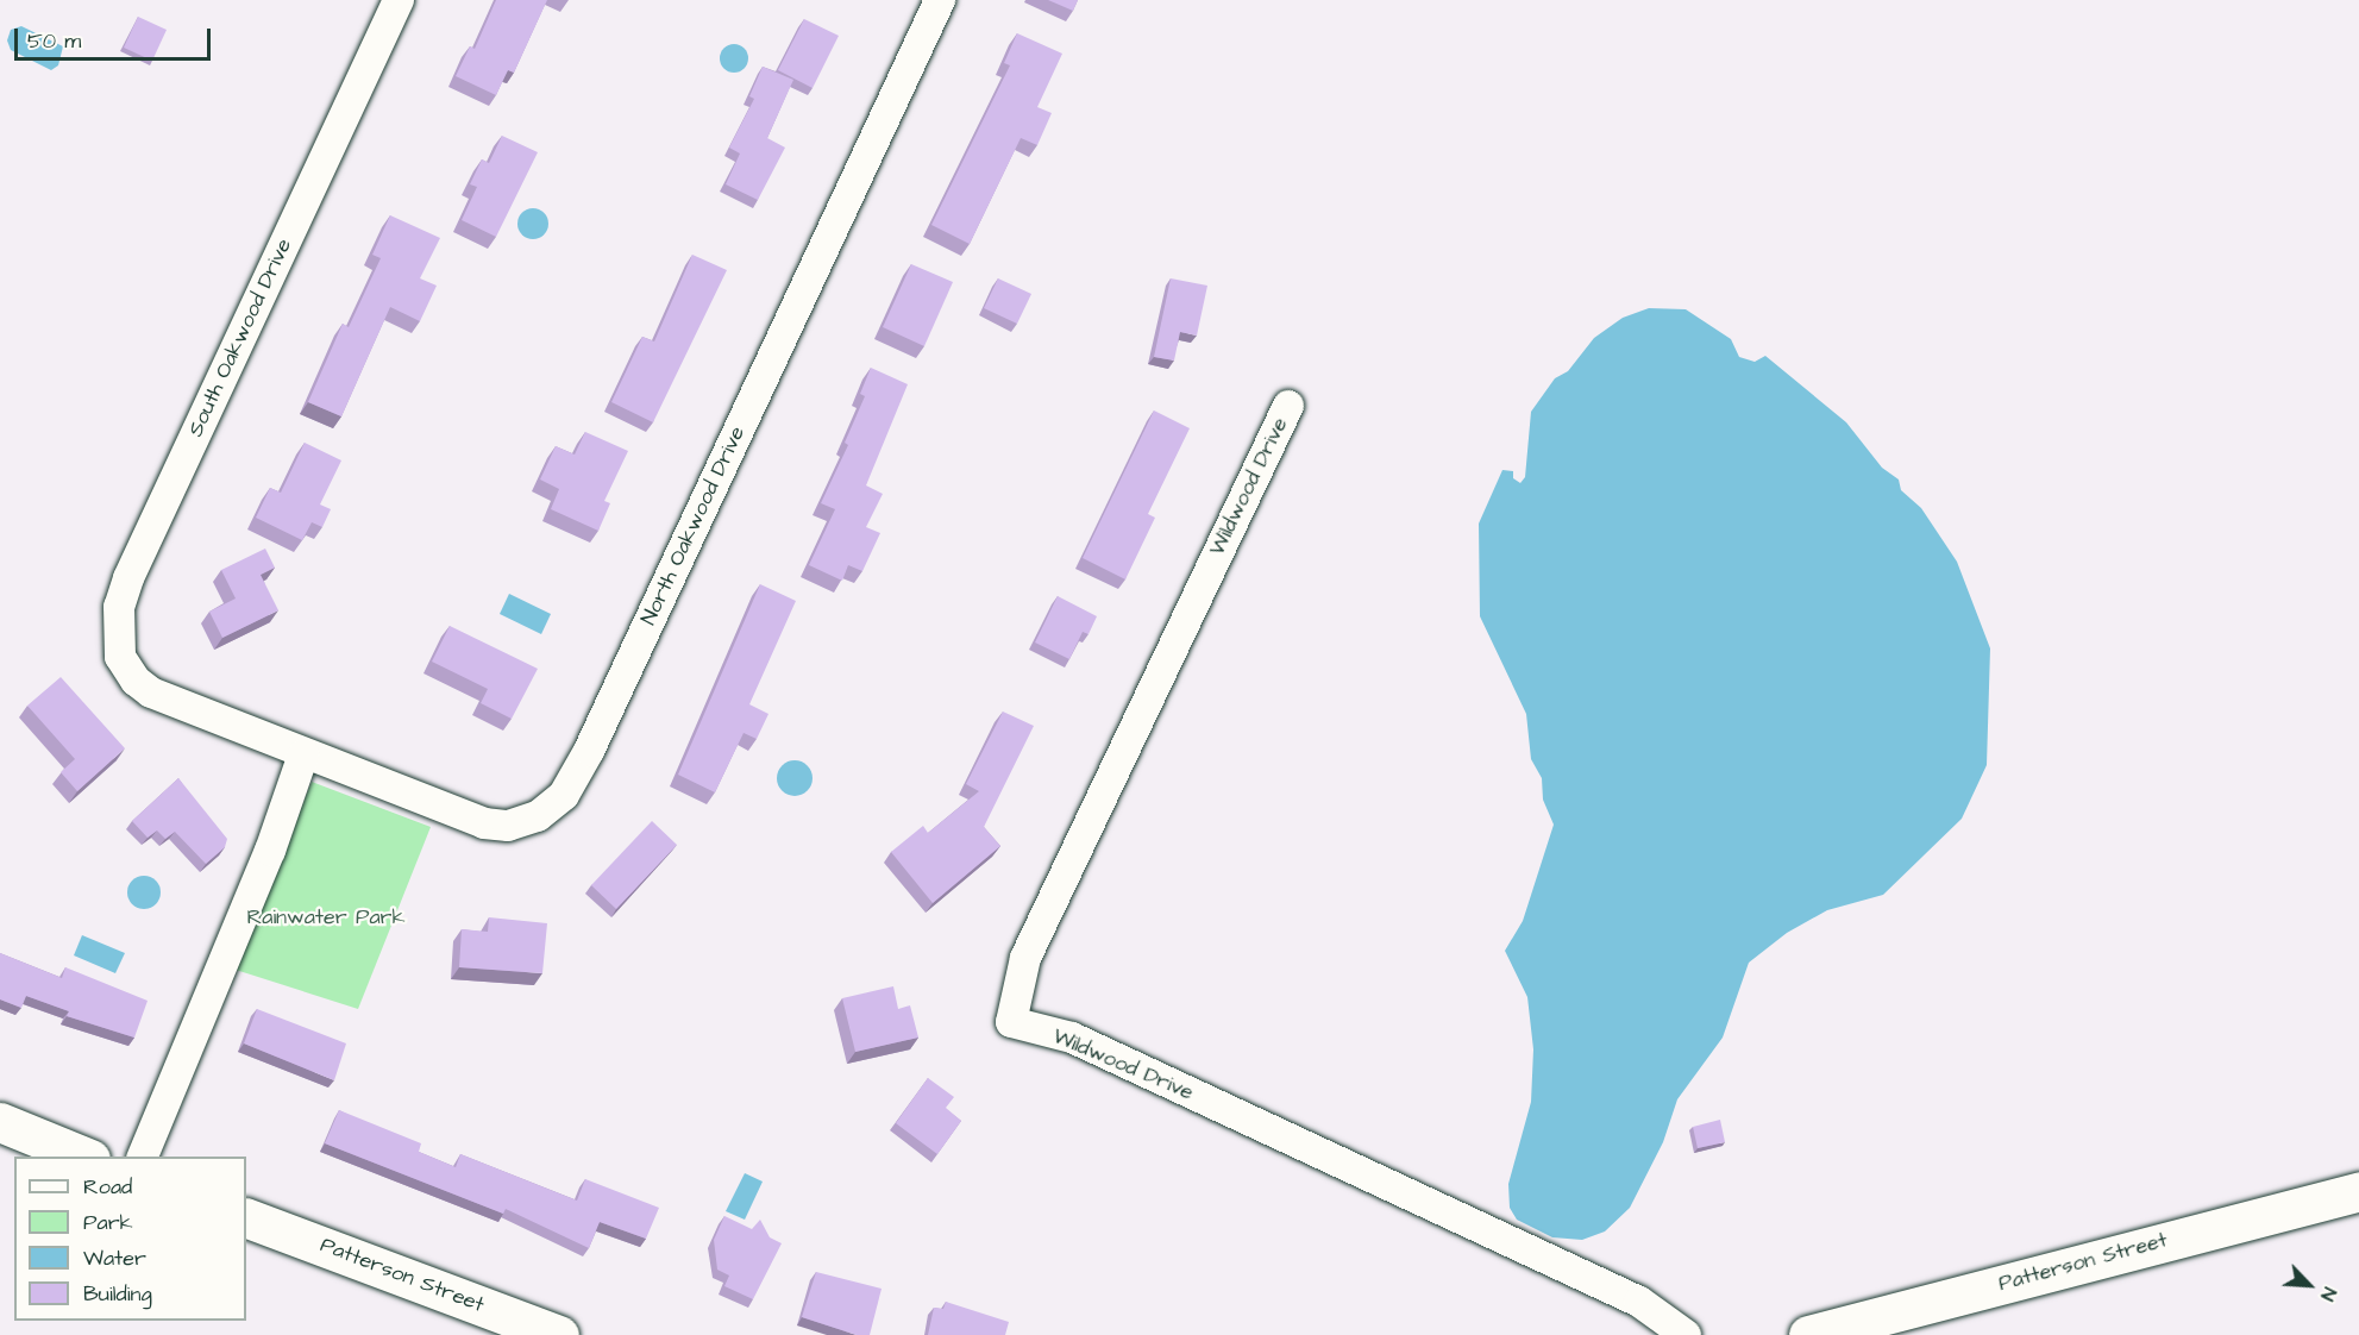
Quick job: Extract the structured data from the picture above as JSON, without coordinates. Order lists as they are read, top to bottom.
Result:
{
  "streets": {
    "street": [
      "South Oakwood Drive",
      "Wildwood Drive",
      "North Oakwood Drive",
      "Patterson Street"
    ]
  },
  "crossings": [
    ["South Oakwood Drive", "North Oakwood Drive"]
  ],
  "parks": ["Rainwater Park"],
  "legend": [
    "Road",
    "Park",
    "Water",
    "Building"
  ],
  "scale_bar": "50 m",
  "north": "bottom right"
}
